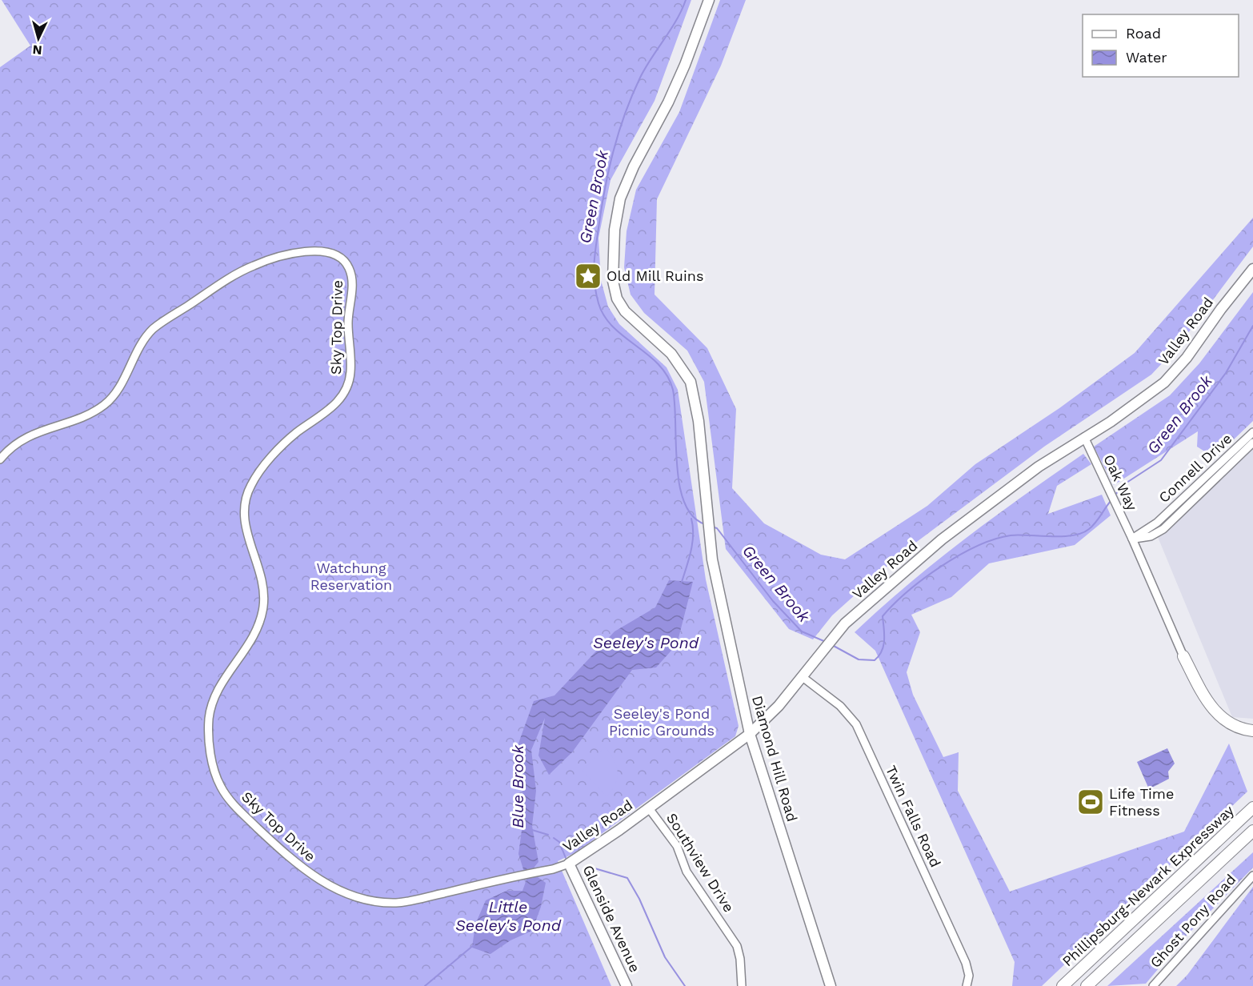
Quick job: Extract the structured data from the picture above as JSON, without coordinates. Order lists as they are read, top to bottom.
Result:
{
  "streets": {
    "highway": ["Phillipsburg-Newark Expressway"],
    "main road": ["Valley Road", "Diamond Hill Road", "Glenside Avenue"],
    "street": [
      "Sky Top Drive",
      "Connell Drive",
      "Oak Way",
      "Twin Falls Road",
      "Southview Drive",
      "Ghost Pony Road"
    ]
  },
  "crossings": [
    ["Sky Top Drive", "Valley Road"],
    ["Valley Road", "Oak Way"],
    ["Valley Road", "Diamond Hill Road"],
    ["Valley Road", "Twin Falls Road"],
    ["Valley Road", "Southview Drive"],
    ["Valley Road", "Glenside Avenue"],
    ["Connell Drive", "Oak Way"]
  ],
  "water": [
    "Green Brook",
    "Seeley's Pond",
    "Blue Brook",
    "Little Seeley's Pond"
  ],
  "parks": ["Watchung Reservation", "Seeley's Pond Picnic Grounds"],
  "places": {
    "place": ["Old Mill Ruins"],
    "sports": ["Life Time Fitness"]
  },
  "legend": ["Road", "Water"],
  "north": "bottom"
}
